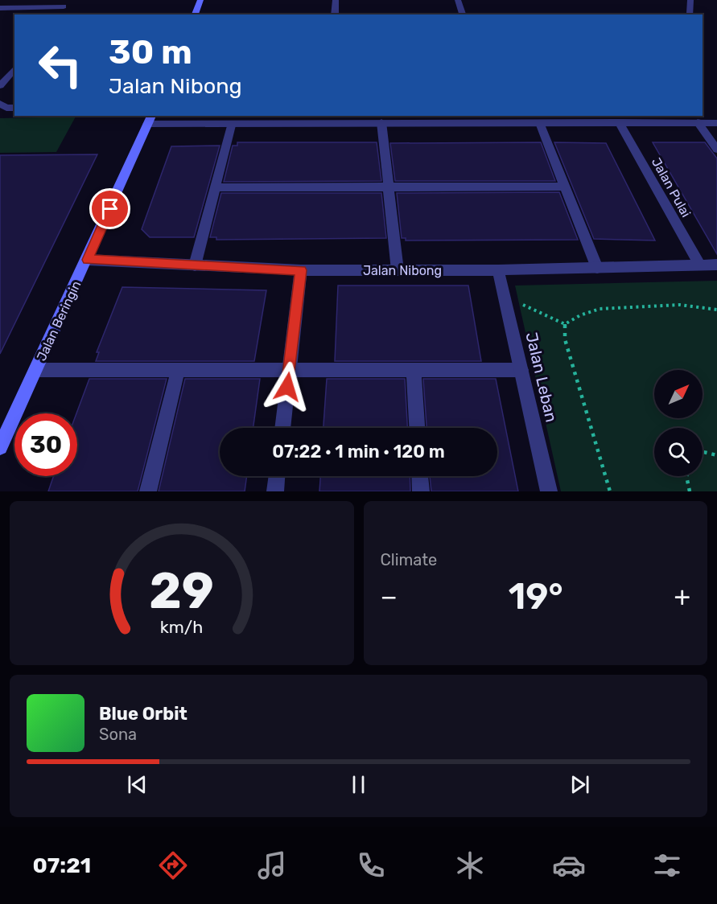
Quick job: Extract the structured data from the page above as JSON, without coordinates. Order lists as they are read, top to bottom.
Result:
{
  "streets": {
    "street": [
      "Jalan Pulai",
      "Jalan Nibong",
      "Jalan Beringin",
      "Jalan Leban"
    ]
  },
  "crossings": [
    ["Jalan Pulai", "Jalan Nibong"],
    ["Jalan Nibong", "Jalan Beringin"],
    ["Jalan Nibong", "Jalan Leban"]
  ],
  "north": "top right",
  "page": {
    "turn": ["30 m", "Jalan Nibong"],
    "limit": "30",
    "trip": "07:22 · 1 min · 120 m",
    "tile": "Climate",
    "heat": ["−", "19°", "+"],
    "song": ["Blue Orbit", "Sona"],
    "tabs": "07:21",
    "gauge": ["29", "km/h"]
  }
}
